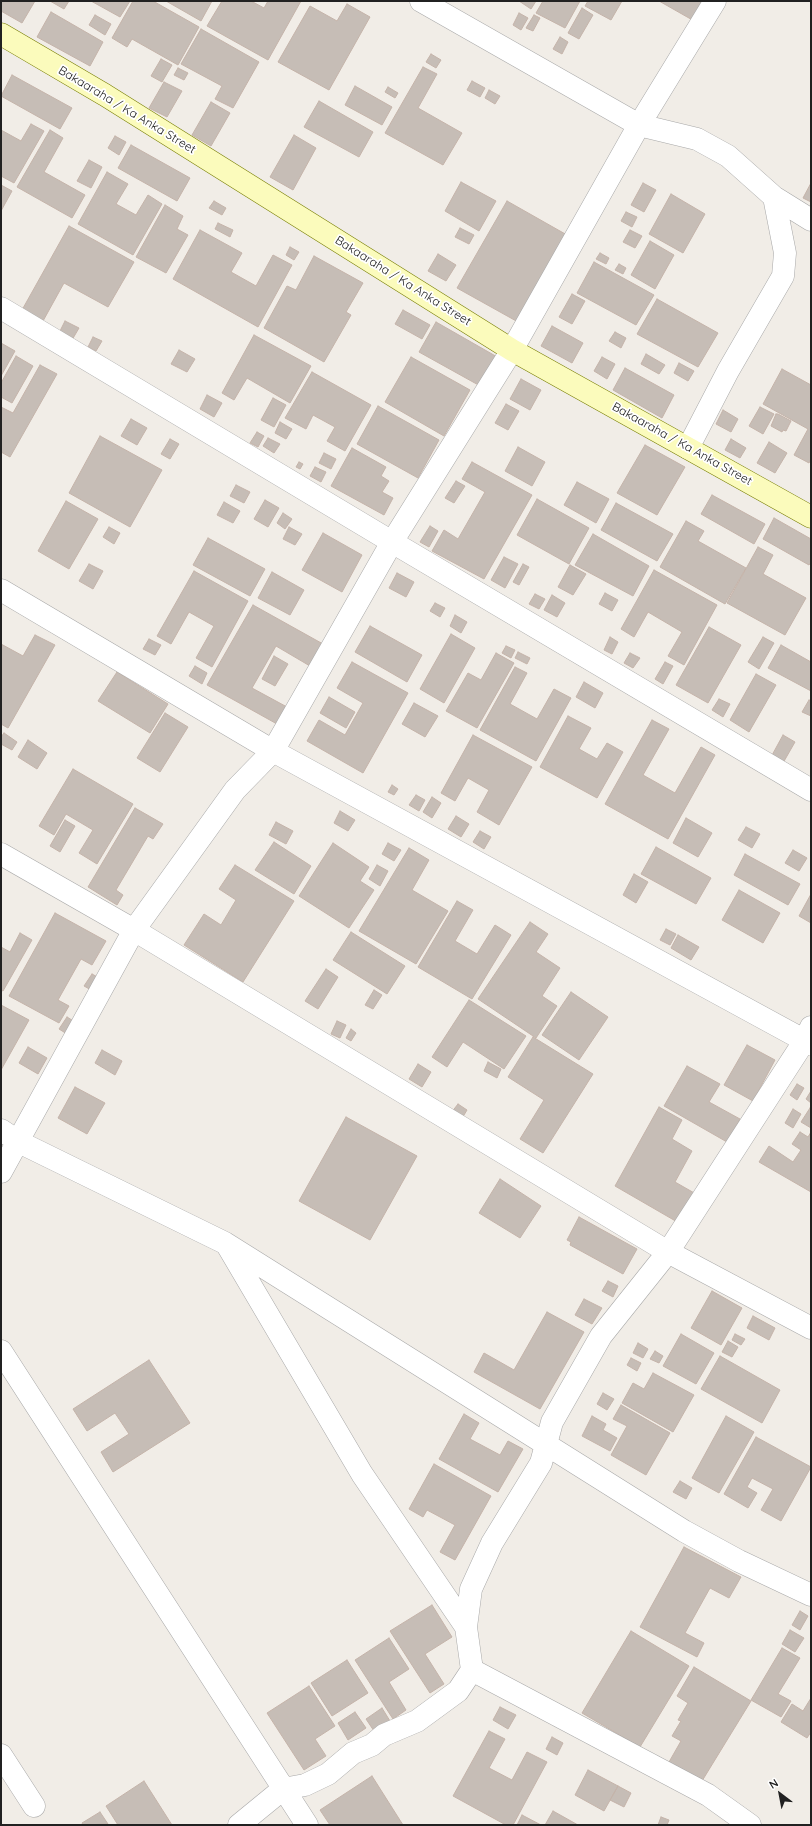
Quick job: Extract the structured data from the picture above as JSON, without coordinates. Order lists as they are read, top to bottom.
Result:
{
  "streets": {
    "street": ["Bakaaraha / Ka Anka Street"]
  },
  "north": "top left"
}
